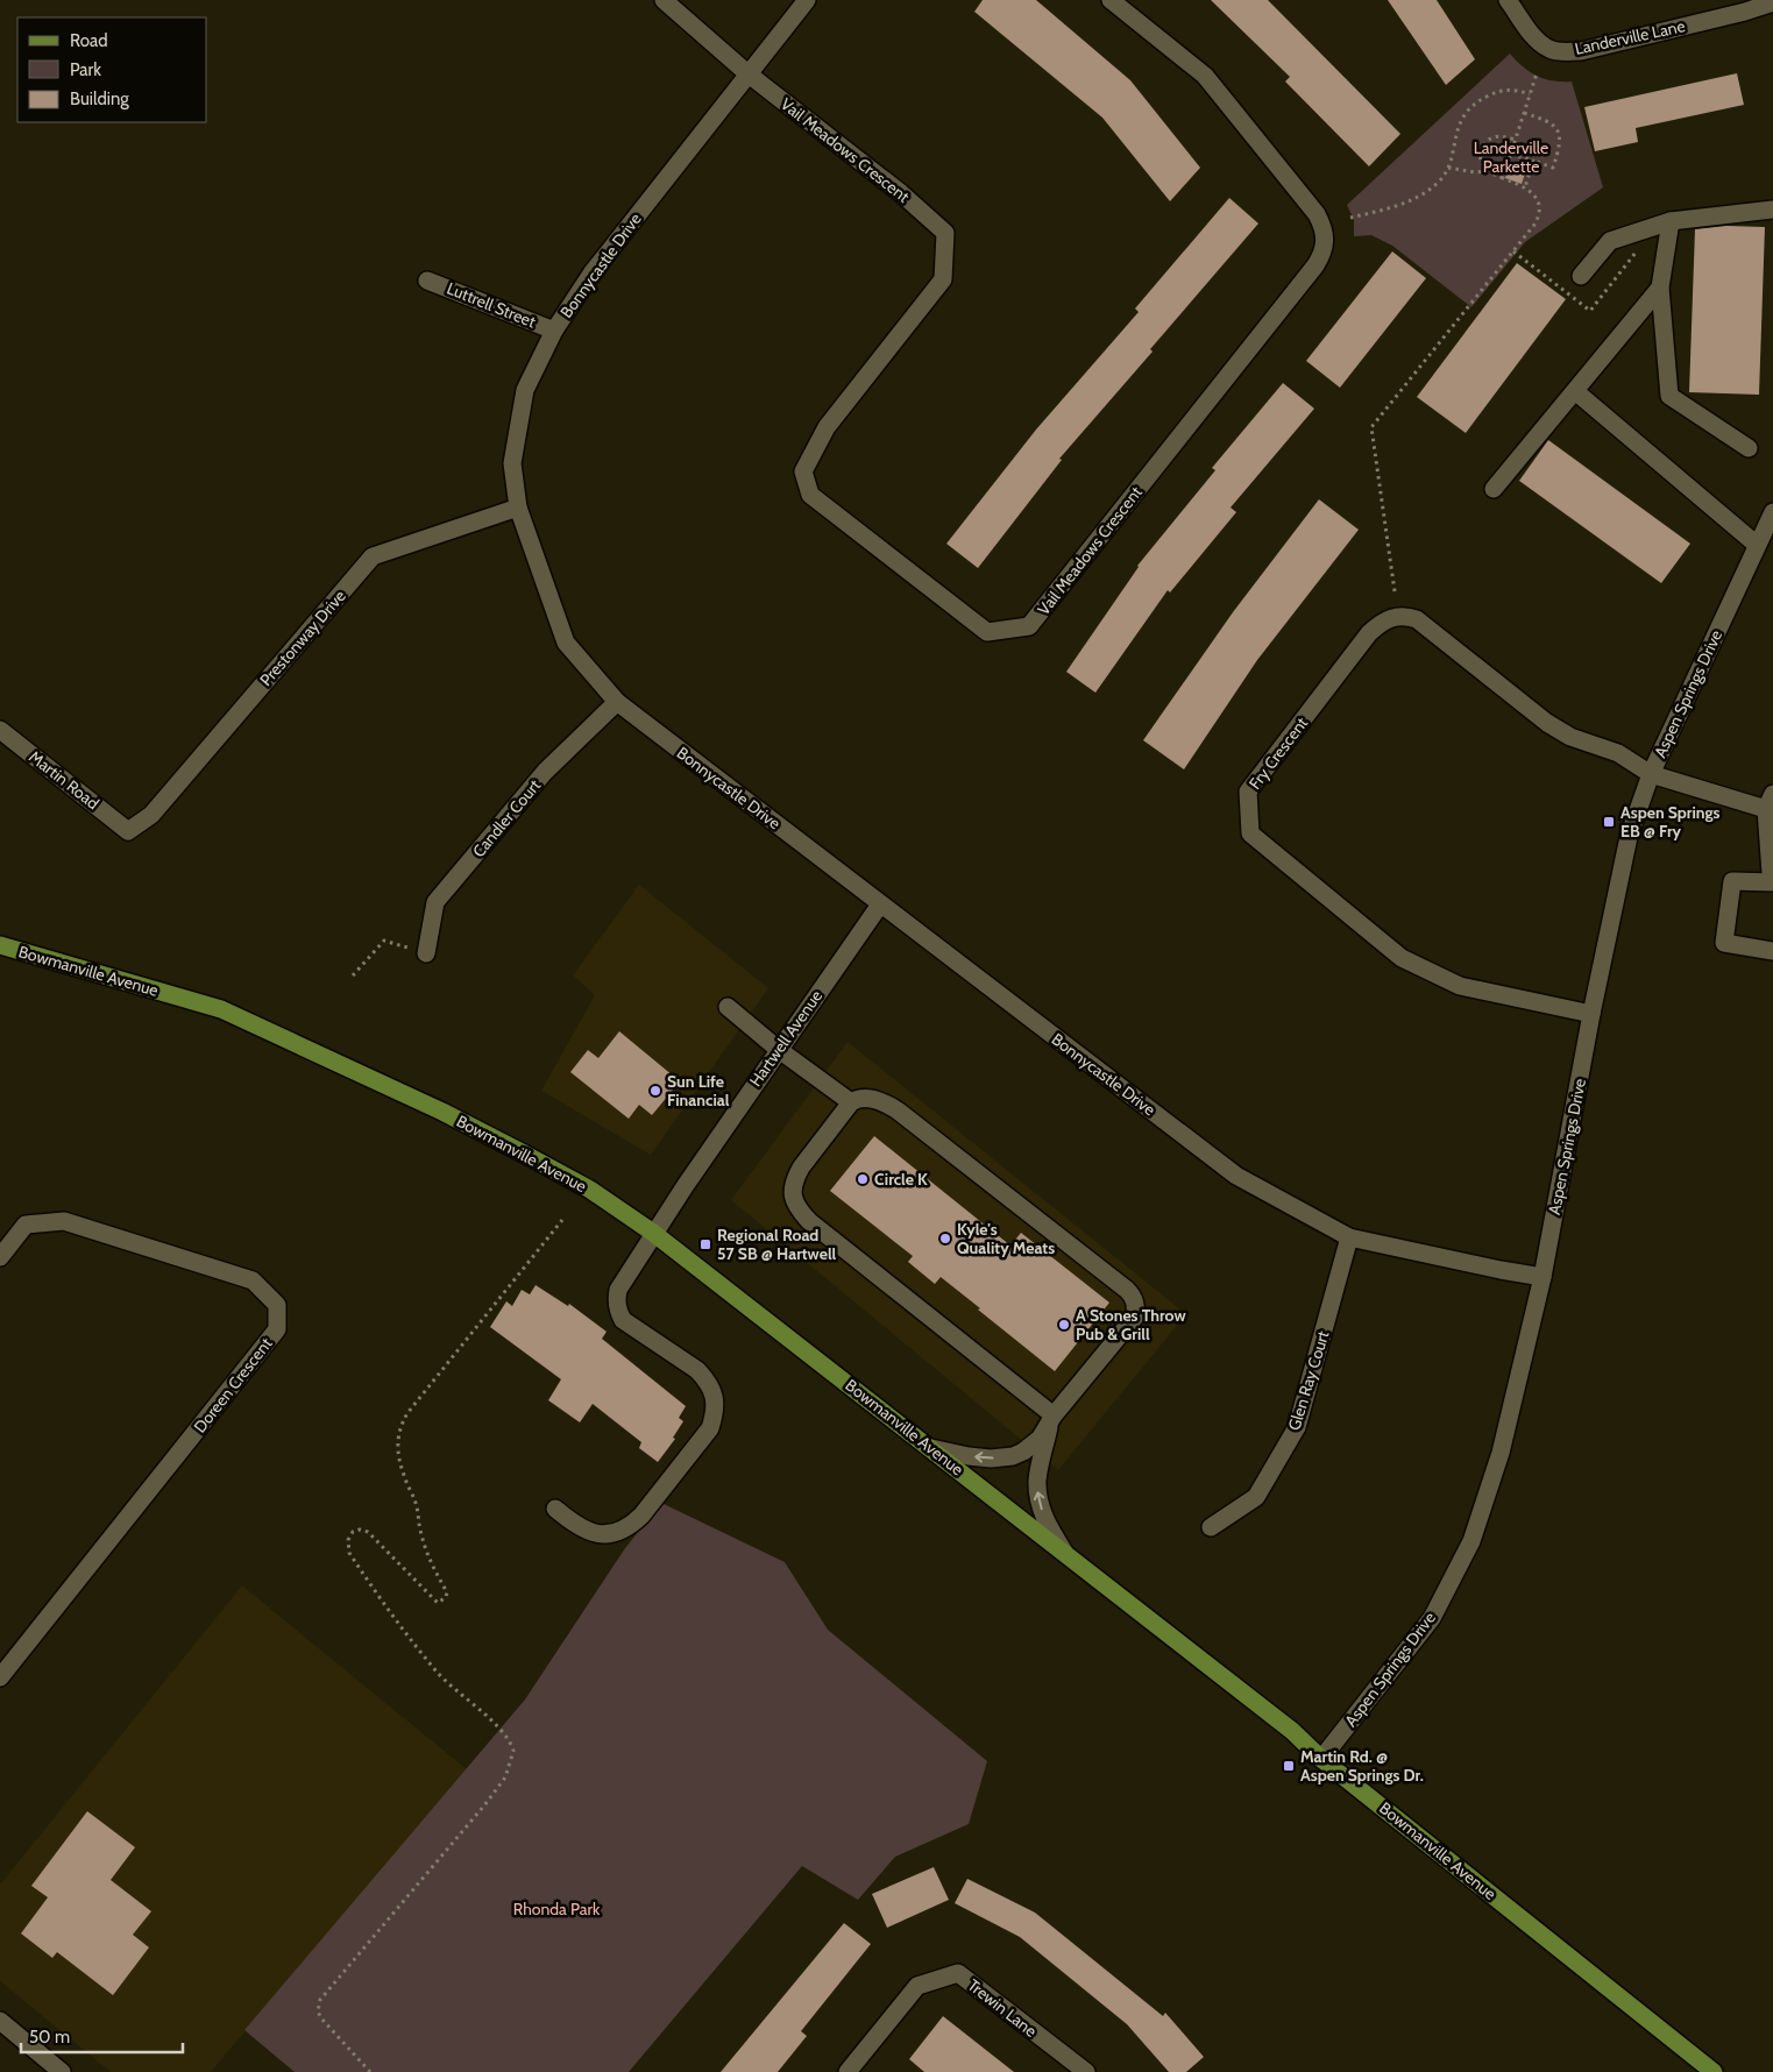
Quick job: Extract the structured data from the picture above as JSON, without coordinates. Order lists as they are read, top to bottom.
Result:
{
  "streets": {
    "main road": ["Bowmanville Avenue"],
    "street": [
      "Landerville Lane",
      "Vail Meadows Crescent",
      "Bonnycastle Drive",
      "Luttrell Street",
      "Prestonway Drive",
      "Aspen Springs Drive",
      "Fry Crescent",
      "Martin Road",
      "Candler Court",
      "Hartwell Avenue",
      "Glen Ray Court",
      "Doreen Crescent",
      "Trewin Lane"
    ]
  },
  "crossings": [
    ["Vail Meadows Crescent", "Bonnycastle Drive"],
    ["Bonnycastle Drive", "Luttrell Street"],
    ["Bonnycastle Drive", "Prestonway Drive"],
    ["Bonnycastle Drive", "Aspen Springs Drive"],
    ["Bonnycastle Drive", "Candler Court"],
    ["Bonnycastle Drive", "Hartwell Avenue"],
    ["Bonnycastle Drive", "Glen Ray Court"],
    ["Prestonway Drive", "Martin Road"],
    ["Aspen Springs Drive", "Fry Crescent"],
    ["Aspen Springs Drive", "Bowmanville Avenue"],
    ["Bowmanville Avenue", "Hartwell Avenue"]
  ],
  "parks": ["Landerville Parkette", "Rhonda Park"],
  "places": {
    "transit": ["Aspen Springs EB @ Fry", "Regional Road 57 SB @ Hartwell", "Martin Rd. @ Aspen Springs Dr."],
    "other": [
      "Sun Life Financial",
      "Circle K",
      "Kyle's Quality Meats",
      "A Stones Throw Pub & Grill"
    ]
  },
  "legend": ["Road", "Park", "Building"],
  "scale_bar": "50 m"
}
